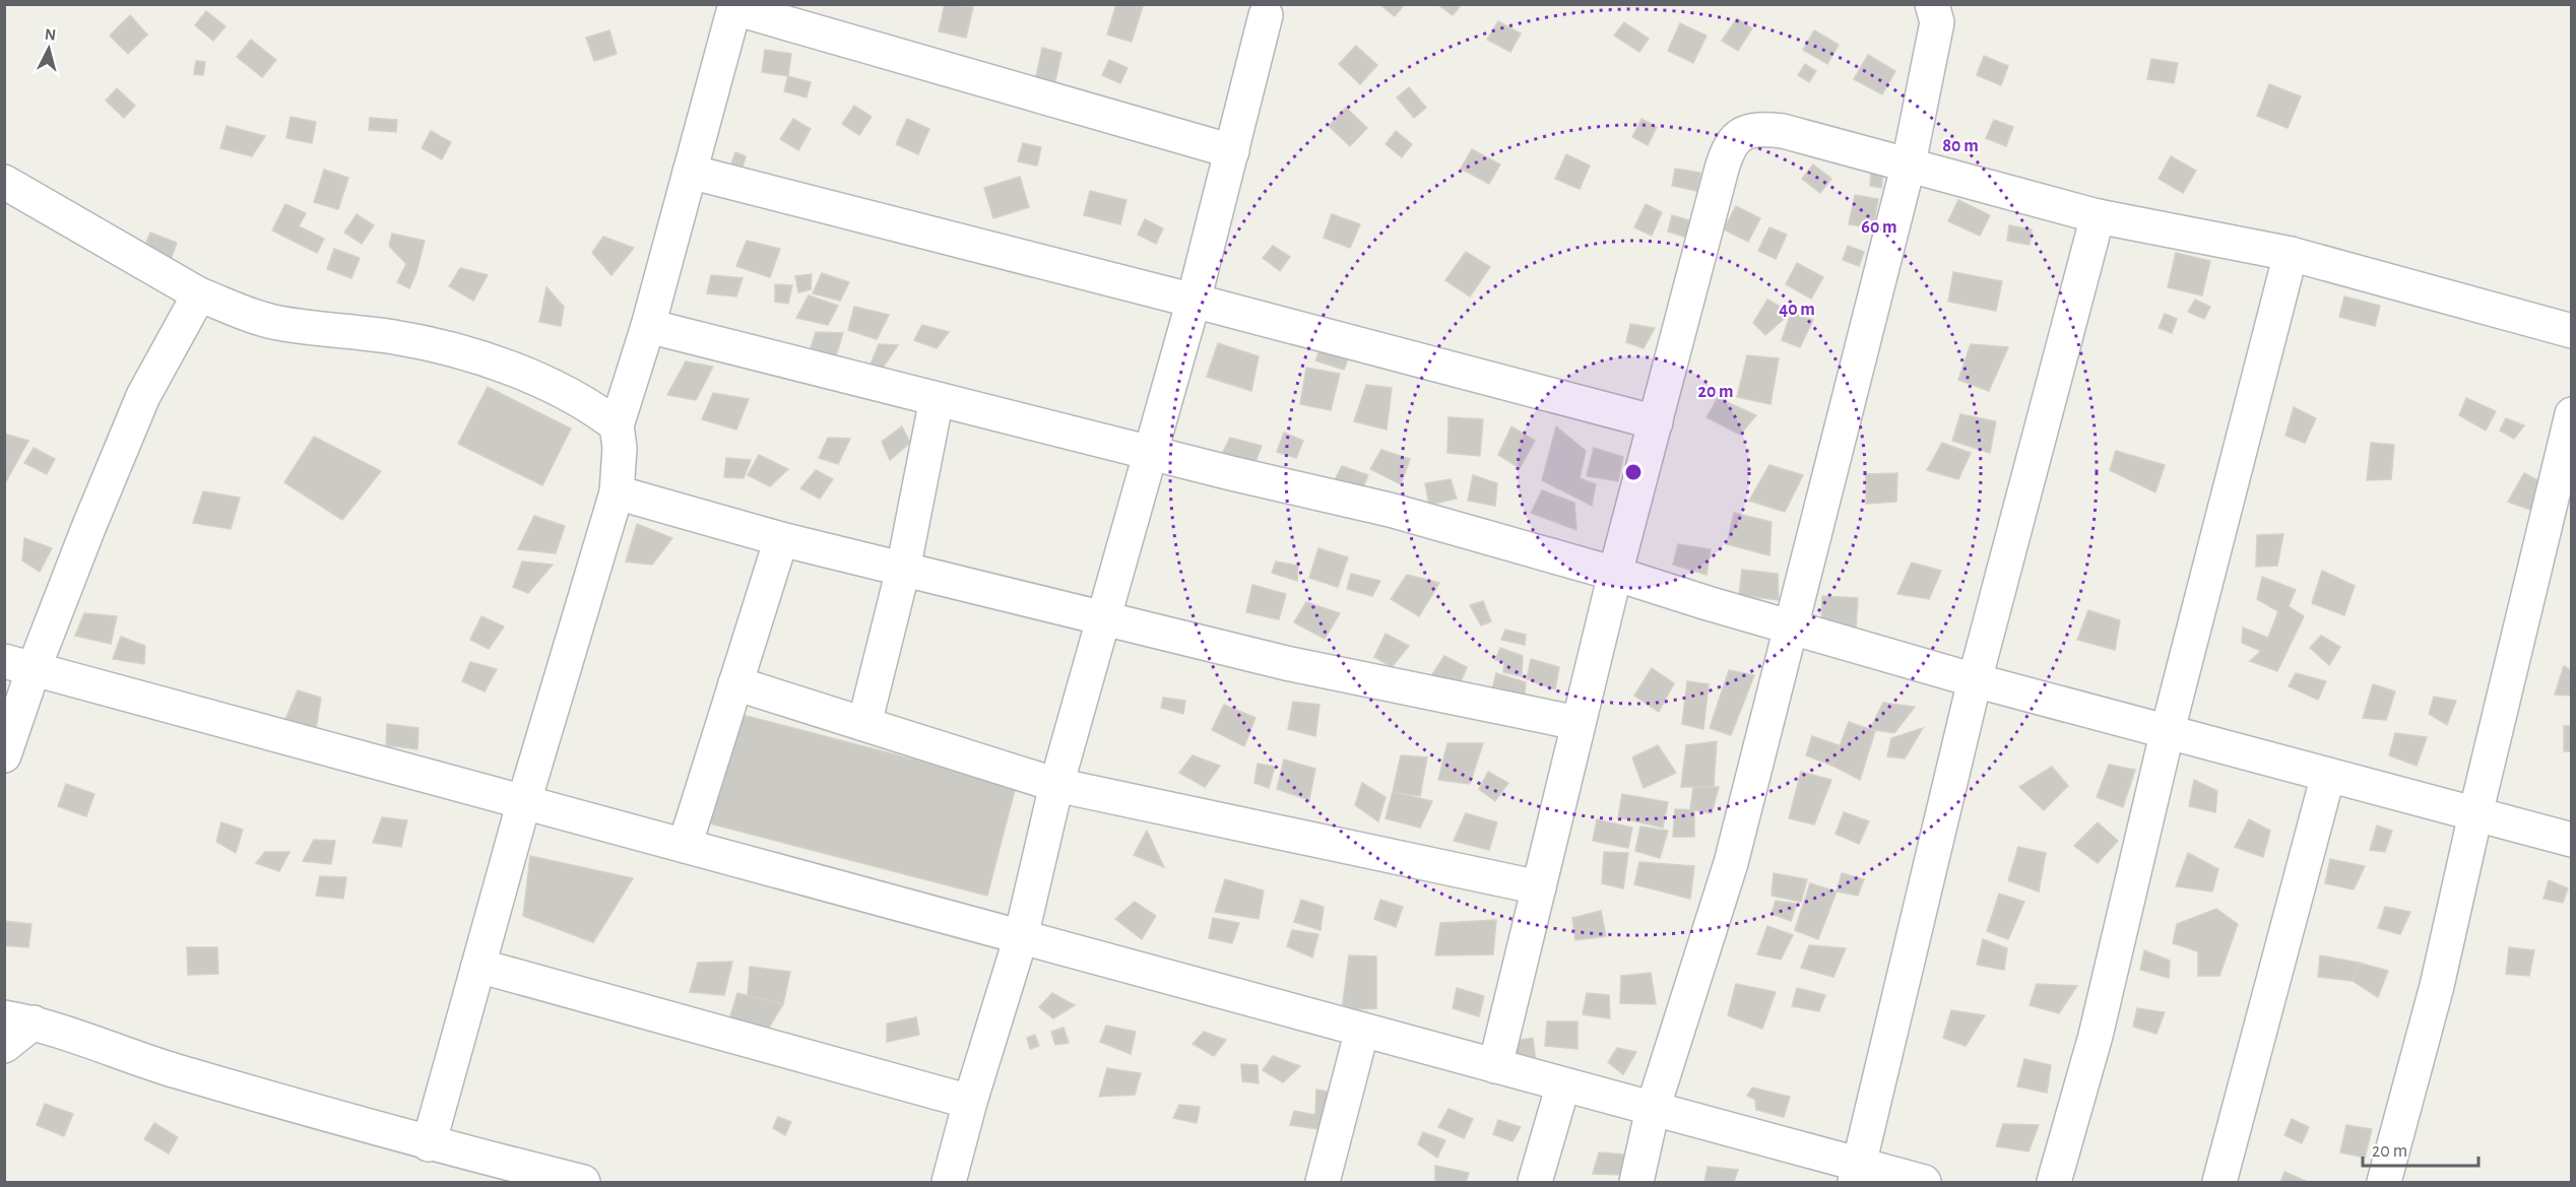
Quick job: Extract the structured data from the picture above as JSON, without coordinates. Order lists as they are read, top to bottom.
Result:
{
  "scale_bar": "20 m",
  "north": "top",
  "rings": [
    "80 m",
    "60 m",
    "40 m",
    "20 m"
  ]
}
